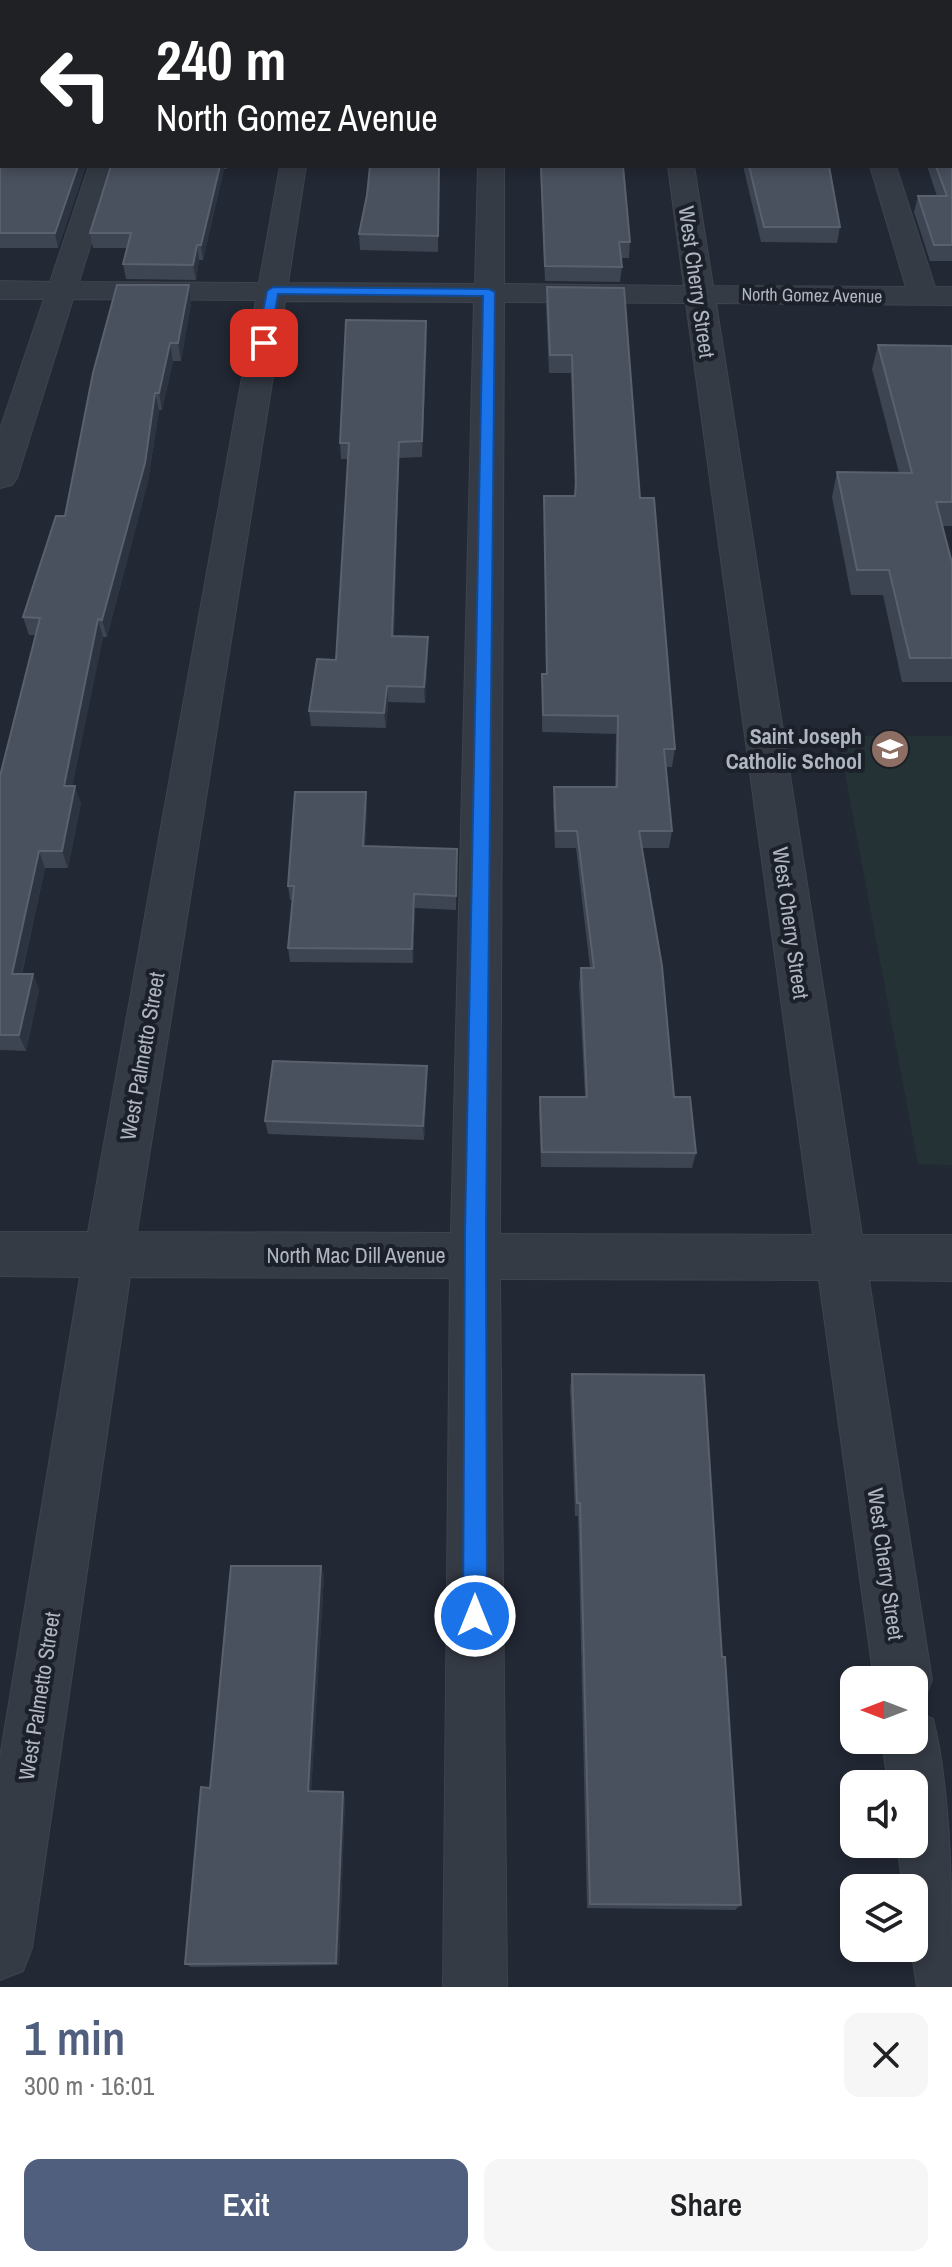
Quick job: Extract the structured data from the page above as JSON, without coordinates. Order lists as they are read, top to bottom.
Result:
{
  "streets": {
    "street": [
      "West Cherry Street",
      "North Gomez Avenue",
      "West Palmetto Street",
      "North Mac Dill Avenue"
    ]
  },
  "crossings": [
    ["West Cherry Street", "North Gomez Avenue"],
    ["West Cherry Street", "North Mac Dill Avenue"],
    ["North Gomez Avenue", "West Palmetto Street"],
    ["West Palmetto Street", "North Mac Dill Avenue"]
  ],
  "places": {
    "school or university": ["Saint Joseph Catholic School"]
  },
  "north": "left",
  "page": {
    "turn": ["240 m", "North Gomez Avenue"],
    "heading": ["1 min", "300 m · 16:01"],
    "buttons": ["Exit", "Share"]
  }
}
